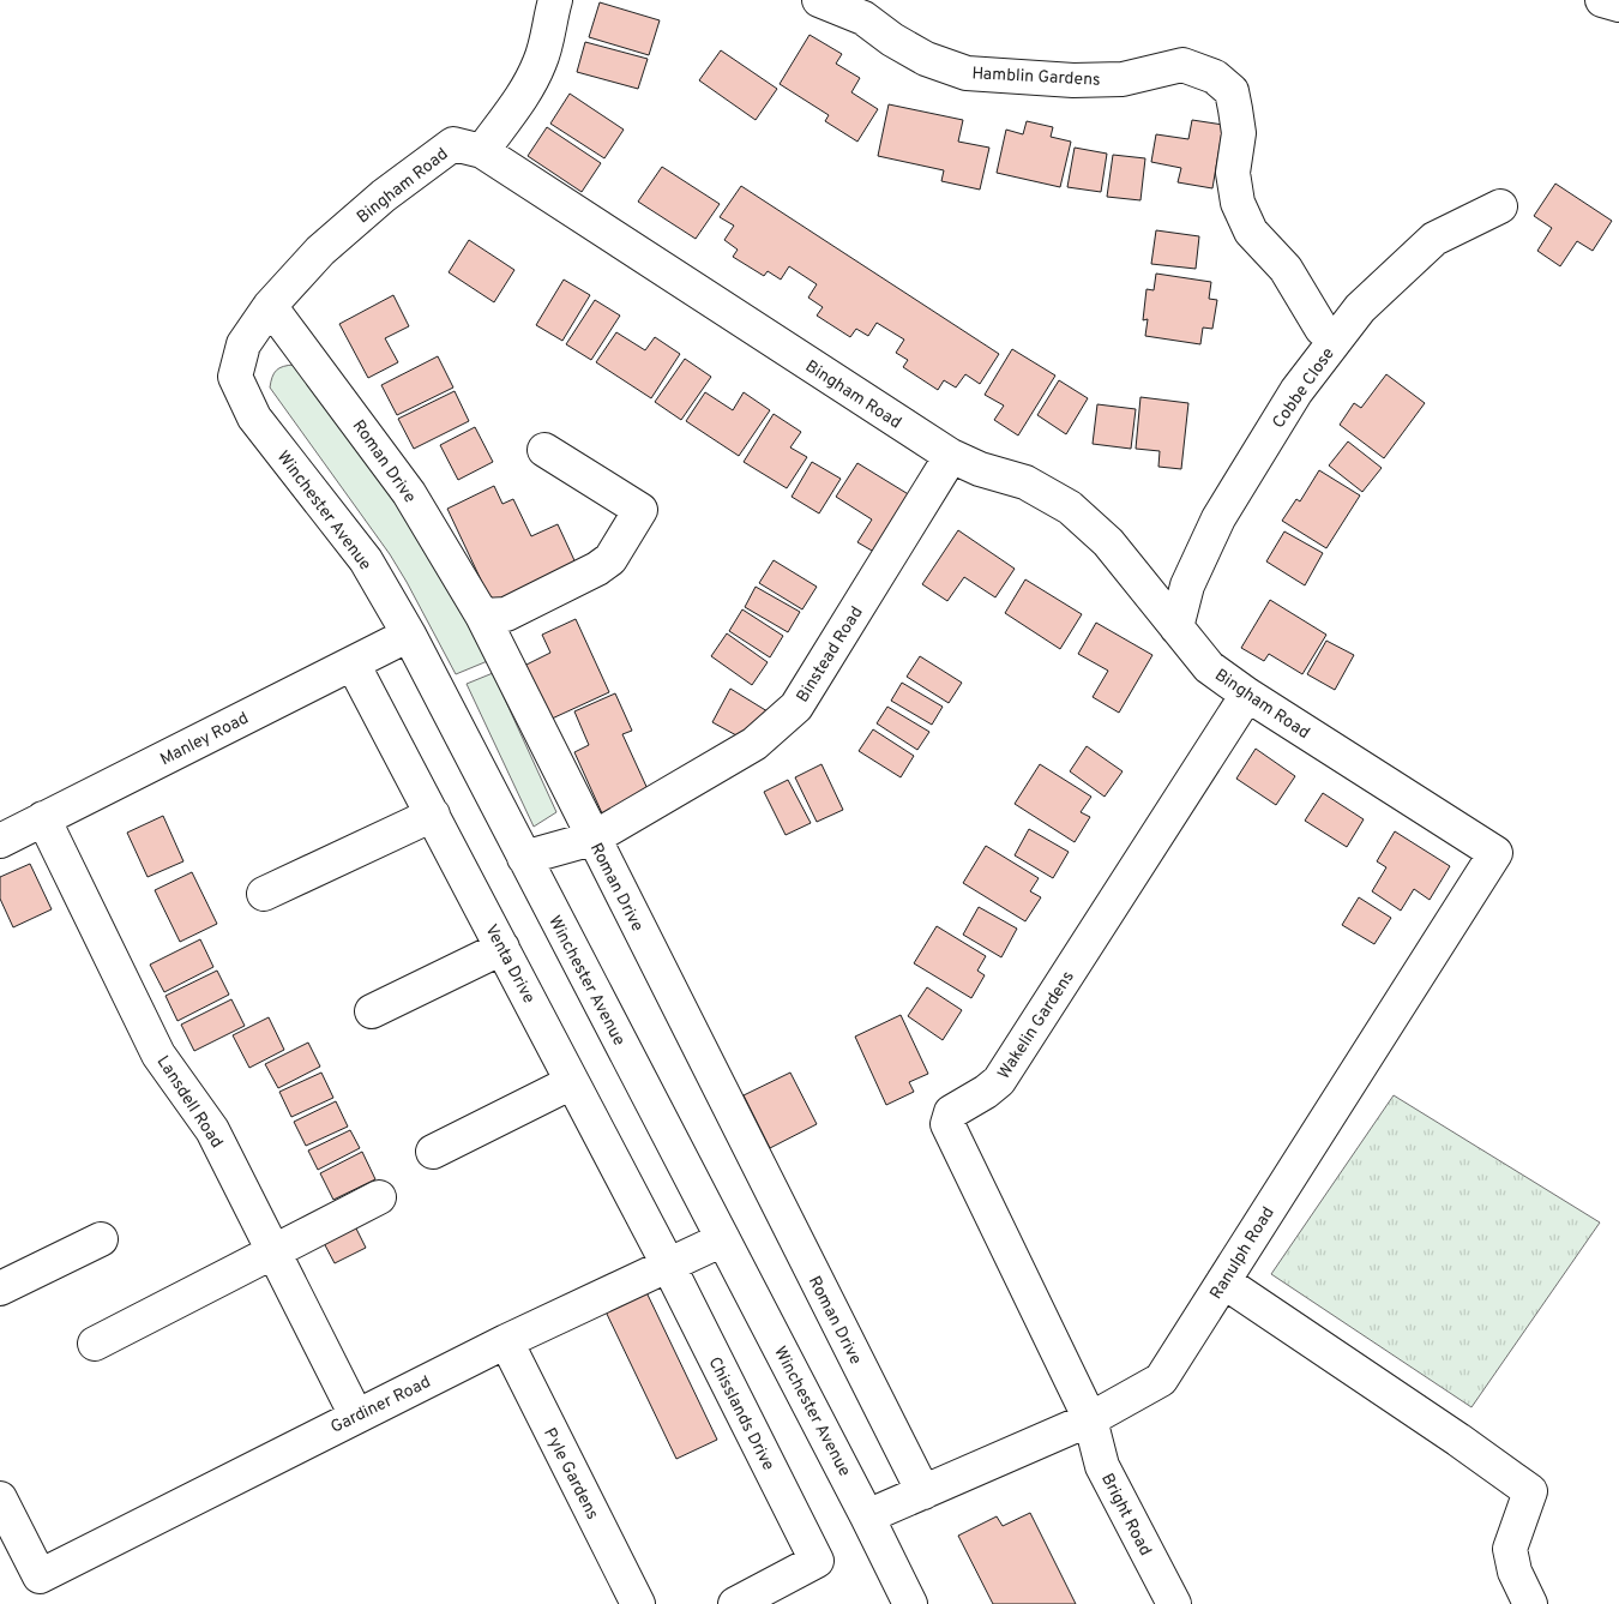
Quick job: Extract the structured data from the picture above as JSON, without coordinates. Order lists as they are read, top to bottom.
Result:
{
  "streets": {
    "street": [
      "Hamblin Gardens",
      "Bingham Road",
      "Cobbe Close",
      "Roman Drive",
      "Winchester Avenue",
      "Binstead Road",
      "Manley Road",
      "Venta Drive",
      "Wakelin Gardens",
      "Lansdell Road",
      "Ranulph Road",
      "Gardiner Road",
      "Chisslands Drive",
      "Pyle Gardens",
      "Bright Road"
    ]
  },
  "crossings": [
    ["Hamblin Gardens", "Cobbe Close"],
    ["Bingham Road", "Cobbe Close"],
    ["Bingham Road", "Roman Drive"],
    ["Bingham Road", "Winchester Avenue"],
    ["Bingham Road", "Binstead Road"],
    ["Bingham Road", "Wakelin Gardens"],
    ["Bingham Road", "Ranulph Road"],
    ["Roman Drive", "Binstead Road"],
    ["Roman Drive", "Ranulph Road"],
    ["Winchester Avenue", "Binstead Road"],
    ["Winchester Avenue", "Manley Road"],
    ["Winchester Avenue", "Ranulph Road"],
    ["Winchester Avenue", "Gardiner Road"],
    ["Manley Road", "Venta Drive"],
    ["Manley Road", "Lansdell Road"],
    ["Venta Drive", "Gardiner Road"],
    ["Venta Drive", "Chisslands Drive"],
    ["Wakelin Gardens", "Ranulph Road"],
    ["Wakelin Gardens", "Bright Road"],
    ["Lansdell Road", "Gardiner Road"],
    ["Ranulph Road", "Bright Road"],
    ["Gardiner Road", "Chisslands Drive"],
    ["Gardiner Road", "Pyle Gardens"]
  ]
}
